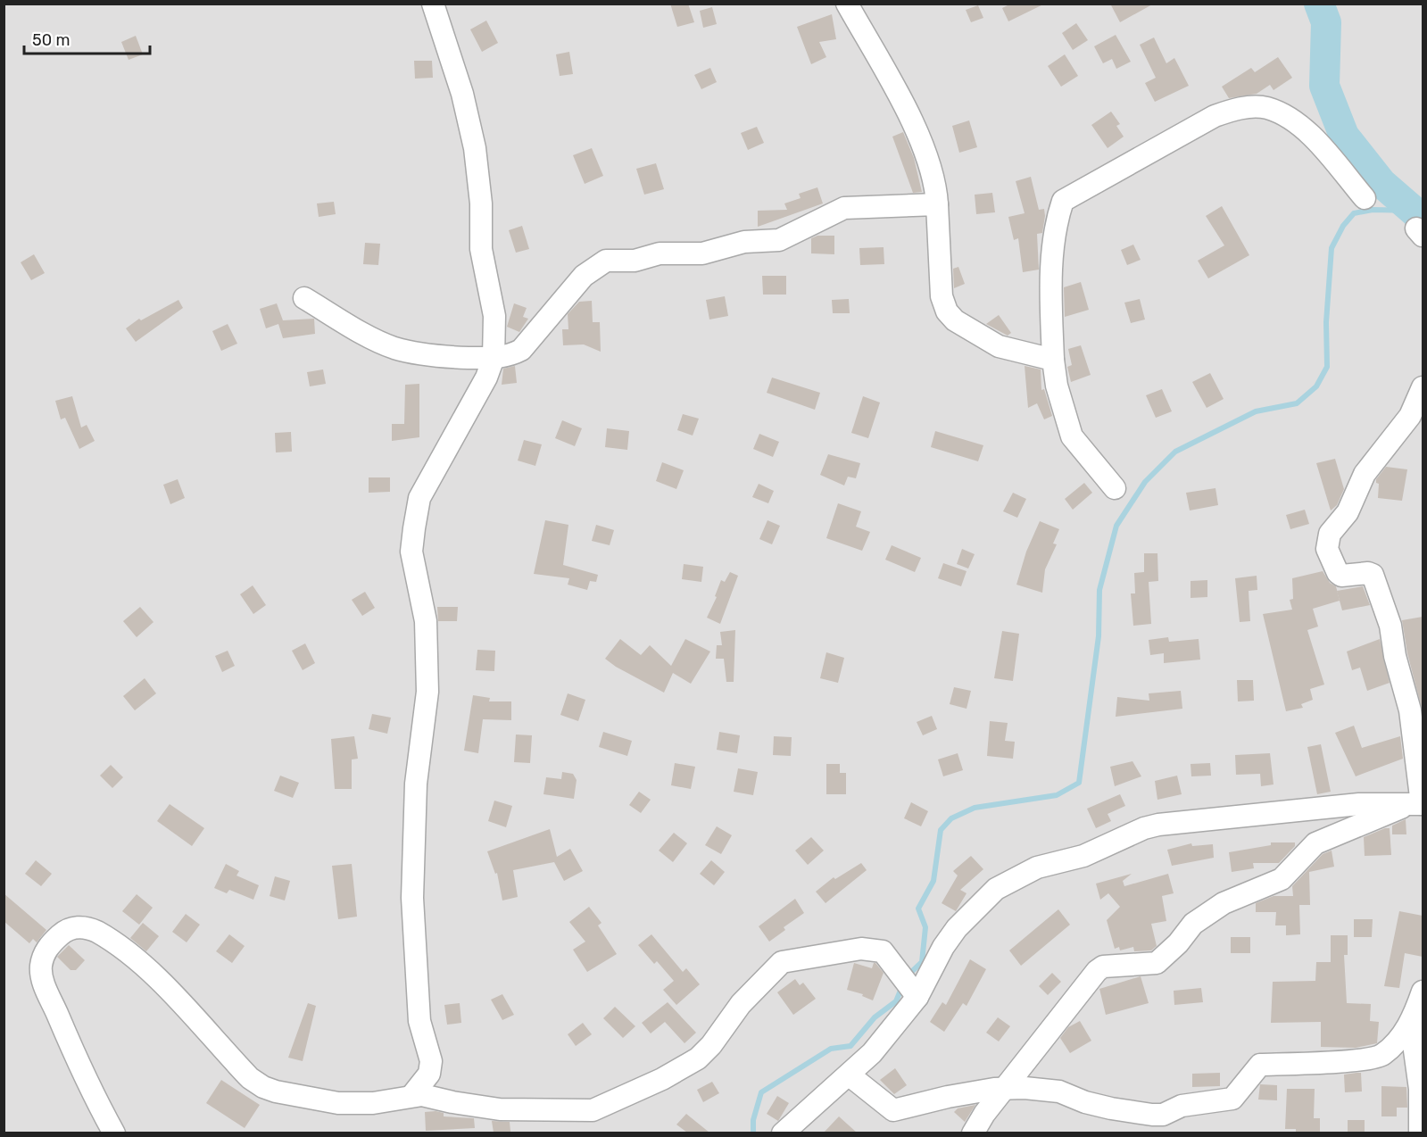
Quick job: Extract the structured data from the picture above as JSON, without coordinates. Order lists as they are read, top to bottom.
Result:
{
  "scale_bar": "50 m"
}
